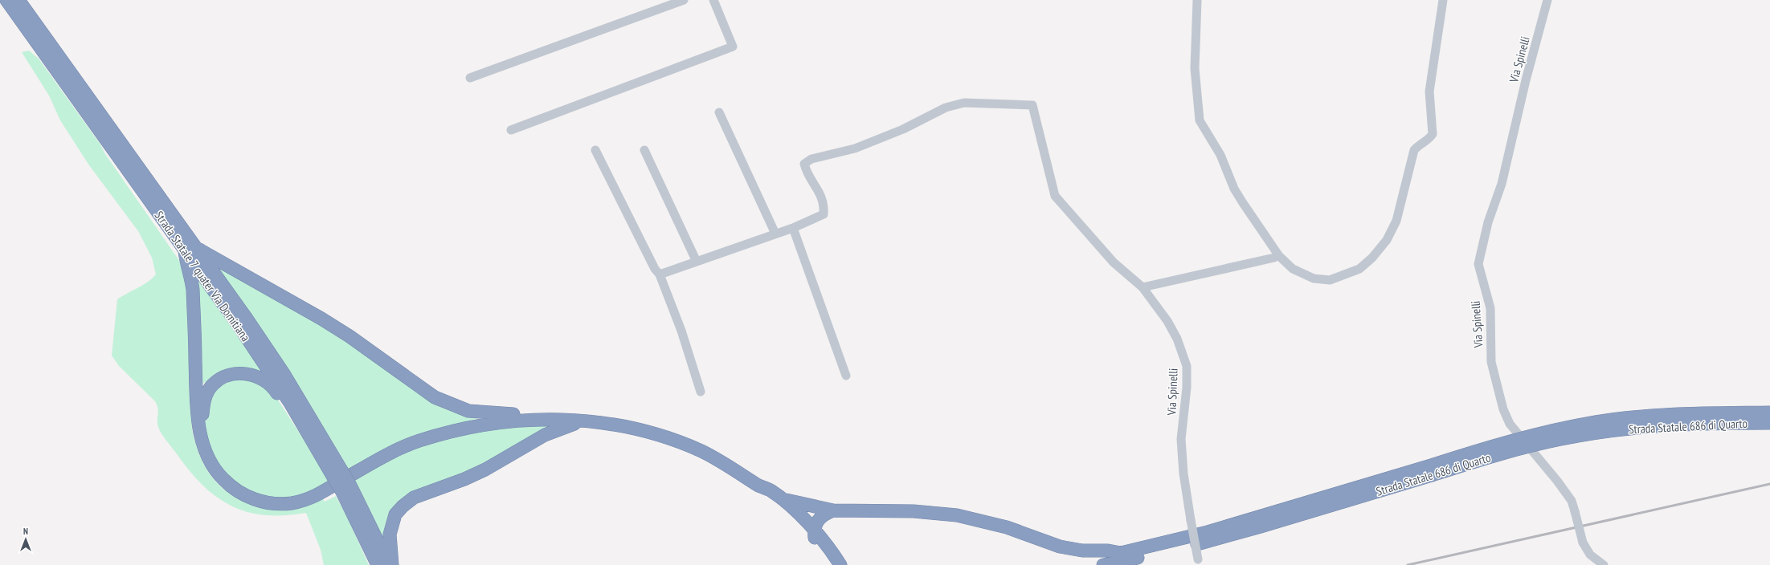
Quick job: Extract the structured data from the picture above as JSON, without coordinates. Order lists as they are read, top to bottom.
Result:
{
  "streets": {
    "highway": ["Strada Statale 7 quater Via Domitiana", "Strada Statale 686 di Quarto"],
    "street": ["Via Spinelli"]
  },
  "north": "top"
}
